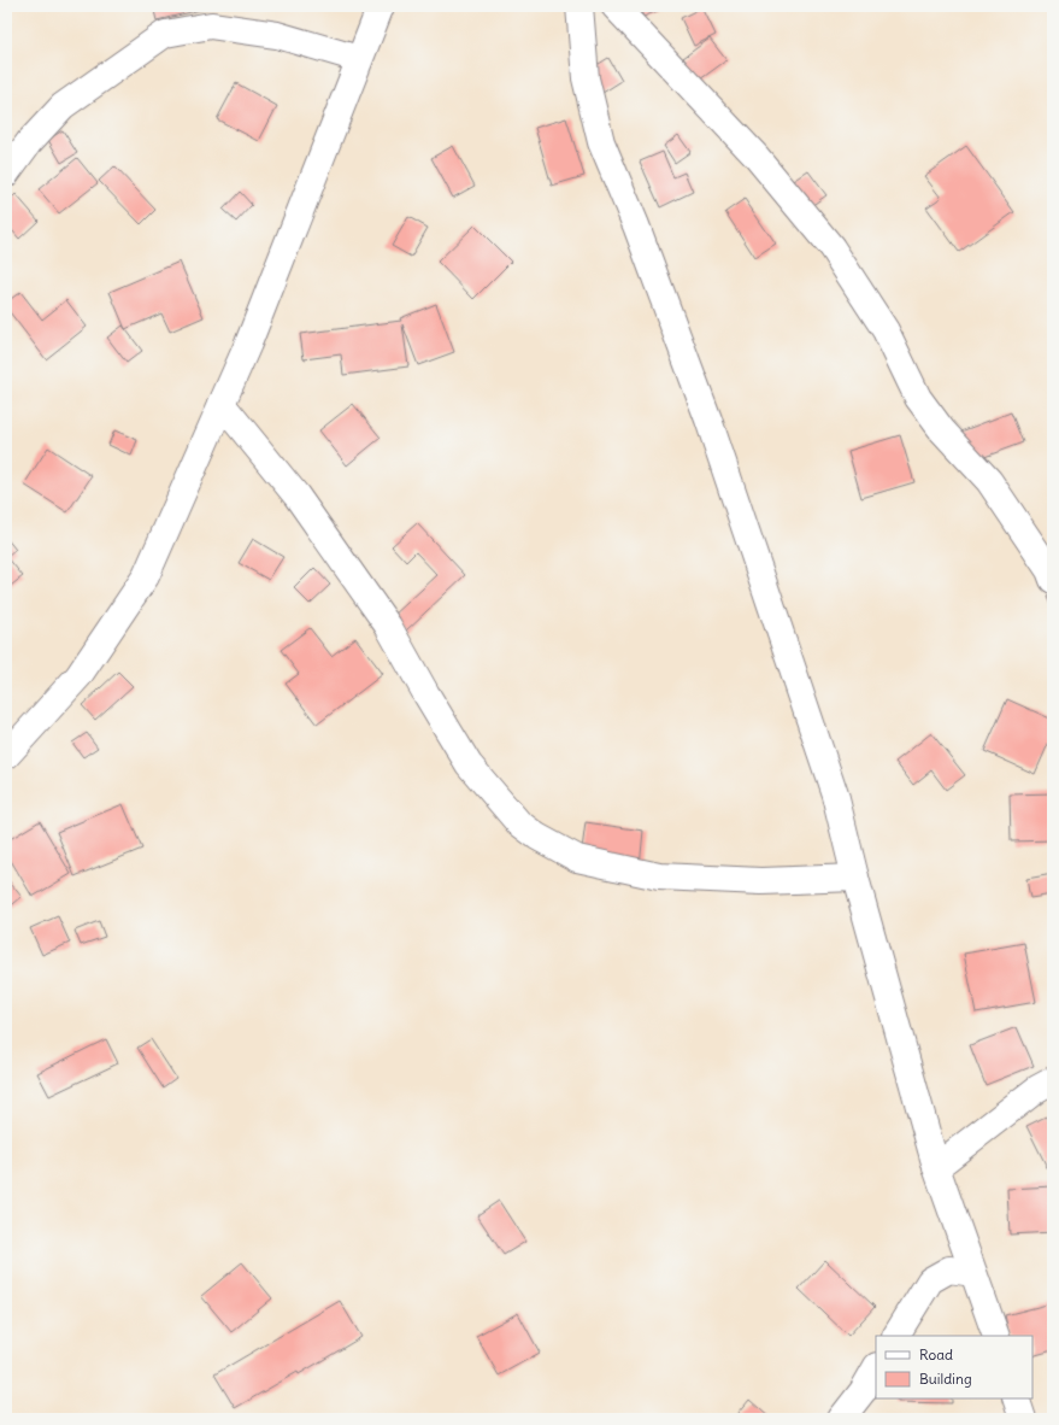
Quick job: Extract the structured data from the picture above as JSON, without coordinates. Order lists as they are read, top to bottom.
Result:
{
  "legend": ["Road", "Building"]
}
